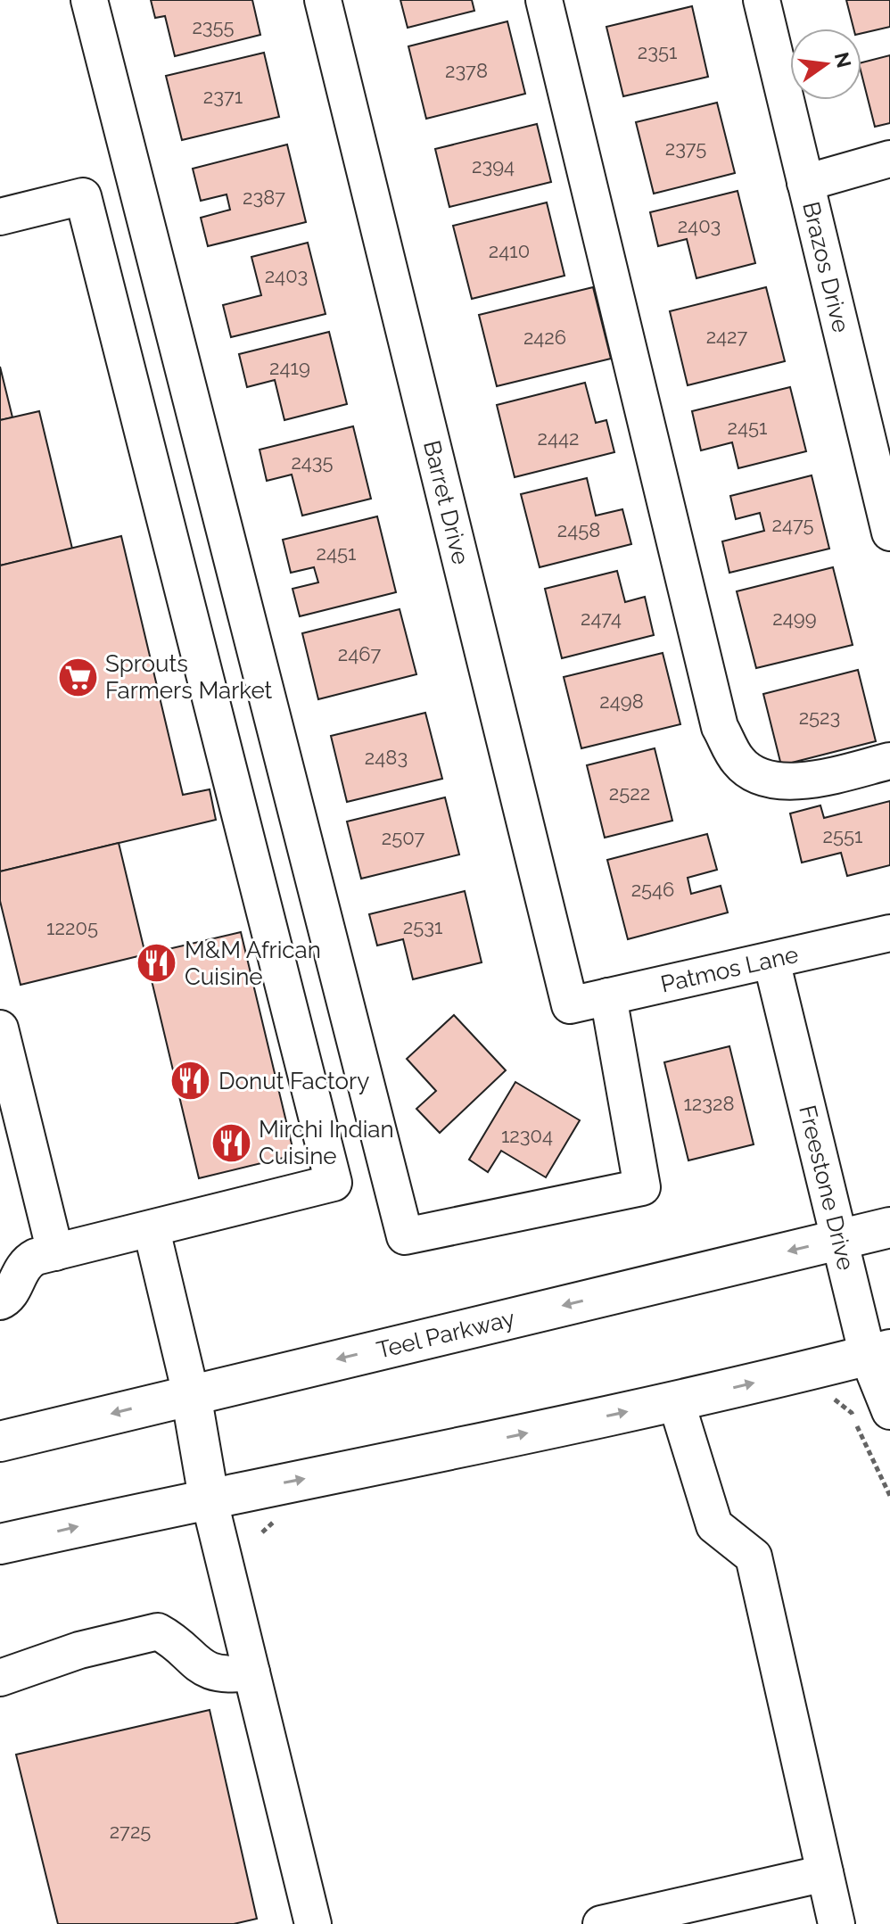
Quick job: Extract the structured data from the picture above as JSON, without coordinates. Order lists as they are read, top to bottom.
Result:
{
  "streets": {
    "main road": ["Teel Parkway"],
    "street": [
      "Brazos Drive",
      "Barret Drive",
      "Patmos Lane",
      "Freestone Drive"
    ]
  },
  "crossings": [
    ["Barret Drive", "Patmos Lane"],
    ["Patmos Lane", "Freestone Drive"],
    ["Freestone Drive", "Teel Parkway"]
  ],
  "places": {
    "supermarket": ["Sprouts Farmers Market"],
    "restaurant": ["M&M African Cuisine", "Donut Factory", "Mirchi Indian Cuisine"]
  },
  "house_numbers": [
    "2355",
    "2351",
    "2378",
    "2371",
    "2375",
    "2394",
    "2387",
    "2403",
    "2410",
    "2403",
    "2427",
    "2426",
    "2419",
    "2451",
    "2442",
    "2435",
    "2475",
    "2458",
    "2451",
    "2474",
    "2499",
    "2467",
    "2498",
    "2523",
    "2483",
    "2522",
    "2551",
    "2507",
    "2546",
    "2531",
    "12205",
    "12328",
    "12304",
    "2725"
  ],
  "north": "right"
}
